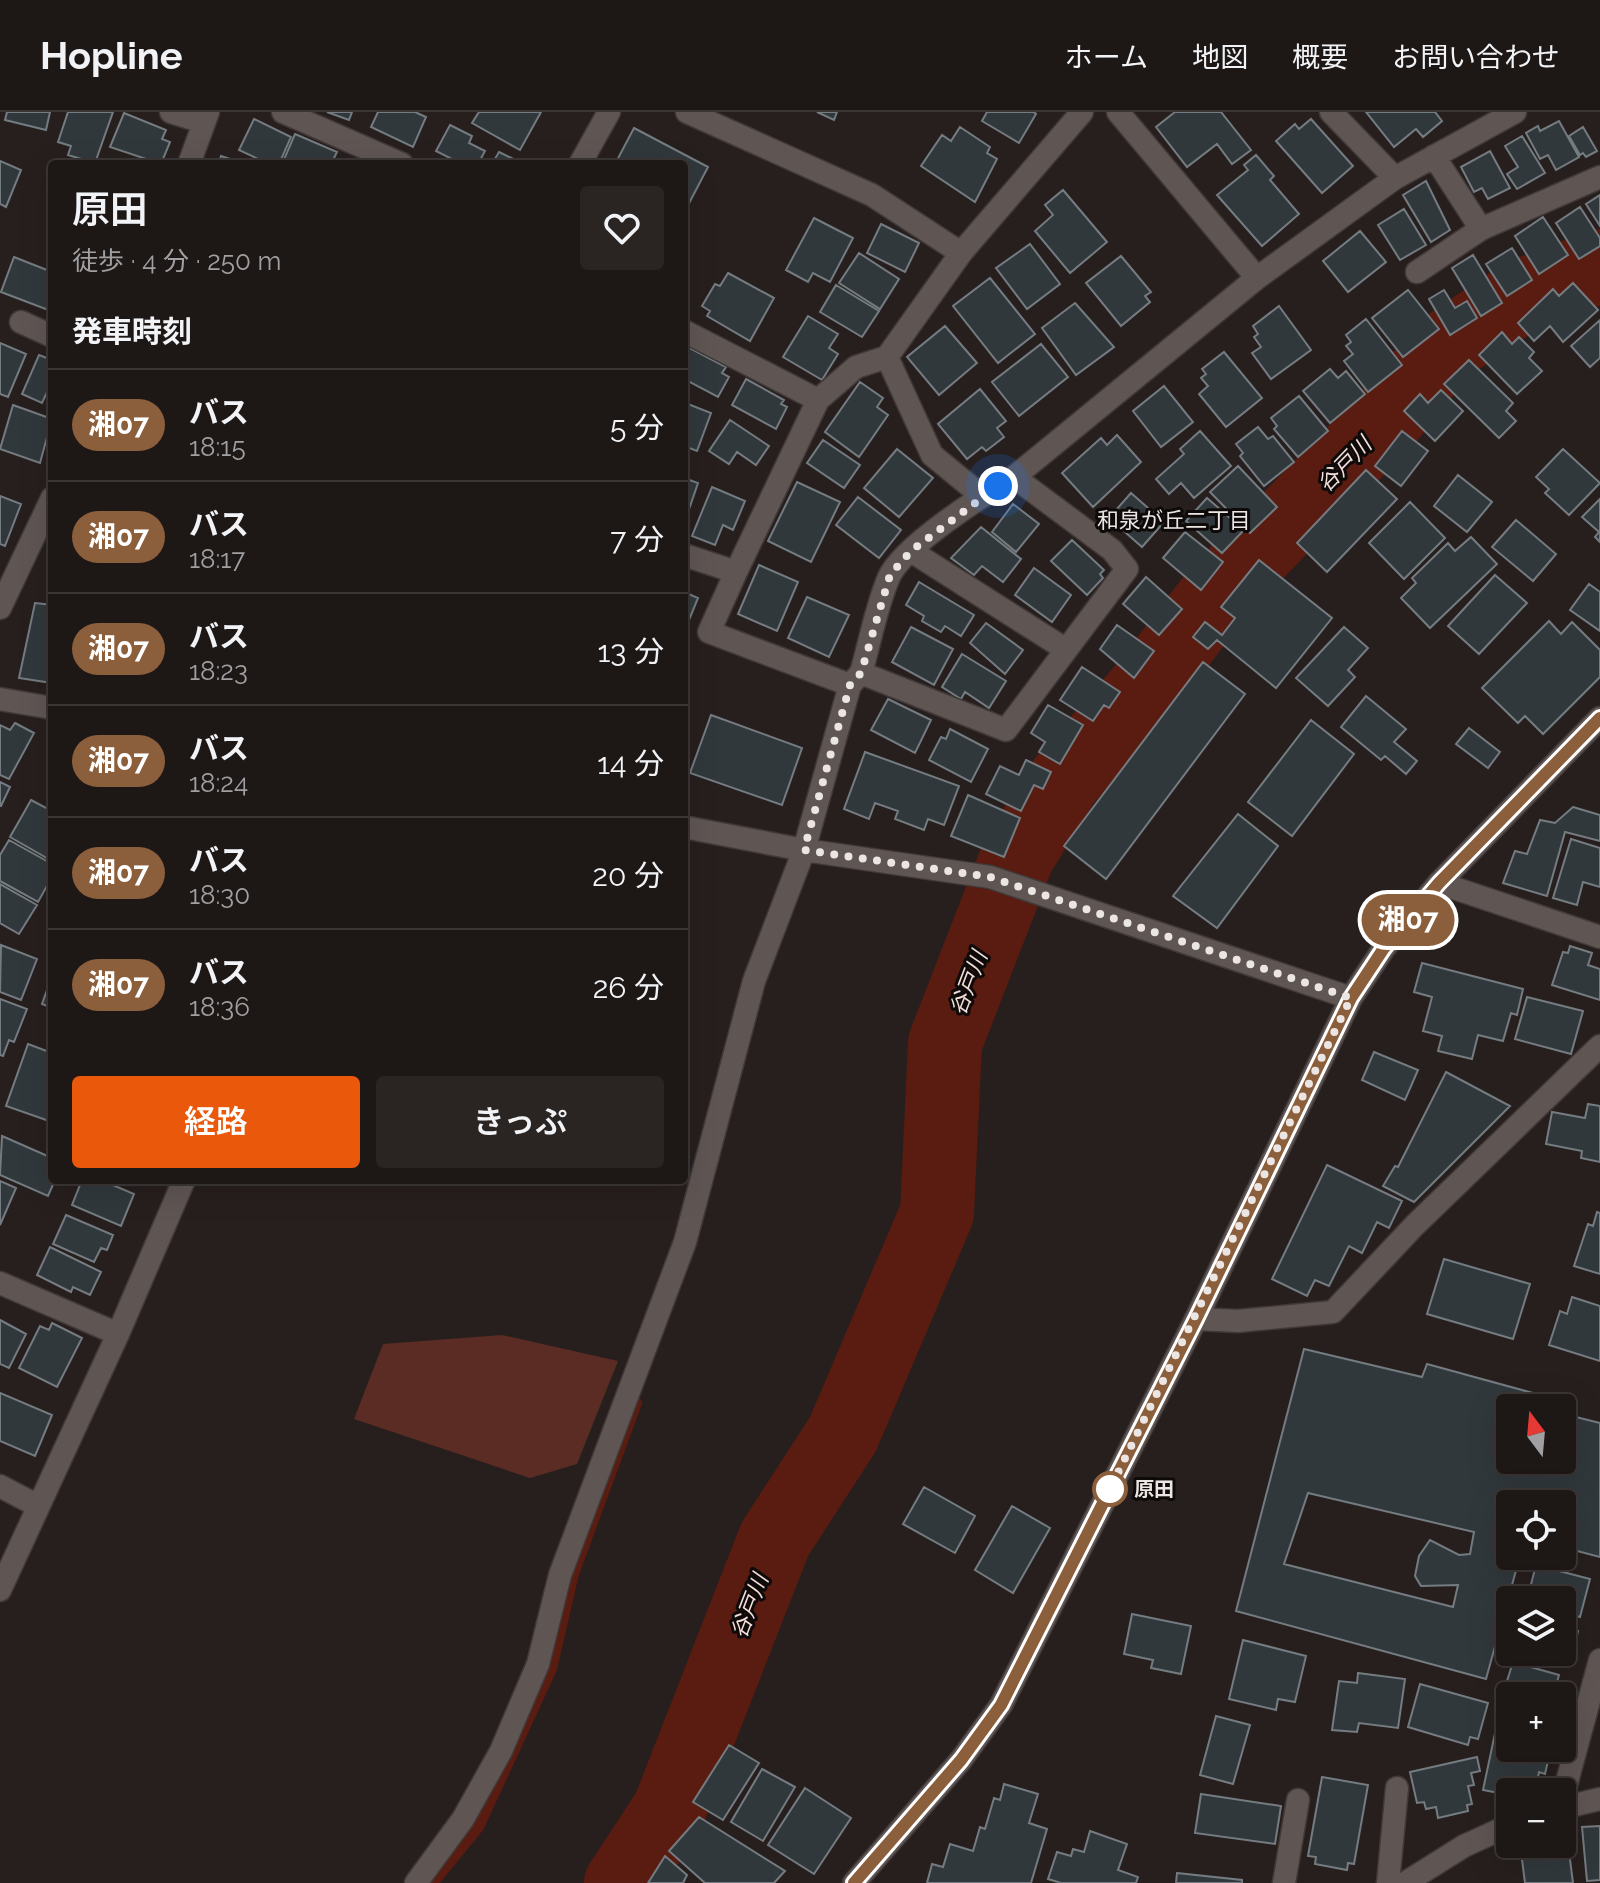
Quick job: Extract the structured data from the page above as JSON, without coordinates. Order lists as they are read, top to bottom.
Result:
{
  "districts": ["和泉が丘二丁目"],
  "water": ["谷戸川"],
  "places": ["原田"],
  "lines": ["bus line 湘07"],
  "north": "top",
  "page": {
    "header": "Hopline",
    "nav": [
      "ホーム",
      "地図",
      "概要",
      "お問い合わせ"
    ],
    "on_map": "湘07",
    "heading": [
      ["原田", "徒歩 · 4 分 · 250 m"],
      "発車時刻"
    ],
    "list": [
      {
        "mark": "湘07",
        "name": "バス",
        "note": "18:15",
        "value": "5 分"
      },
      {
        "mark": "湘07",
        "name": "バス",
        "note": "18:17",
        "value": "7 分"
      },
      {
        "mark": "湘07",
        "name": "バス",
        "note": "18:23",
        "value": "13 分"
      },
      {
        "mark": "湘07",
        "name": "バス",
        "note": "18:24",
        "value": "14 分"
      },
      {
        "mark": "湘07",
        "name": "バス",
        "note": "18:30",
        "value": "20 分"
      },
      {
        "mark": "湘07",
        "name": "バス",
        "note": "18:36",
        "value": "26 分"
      }
    ],
    "buttons": ["経路", "きっぷ"],
    "map_buttons": ["+", "−"]
  }
}
